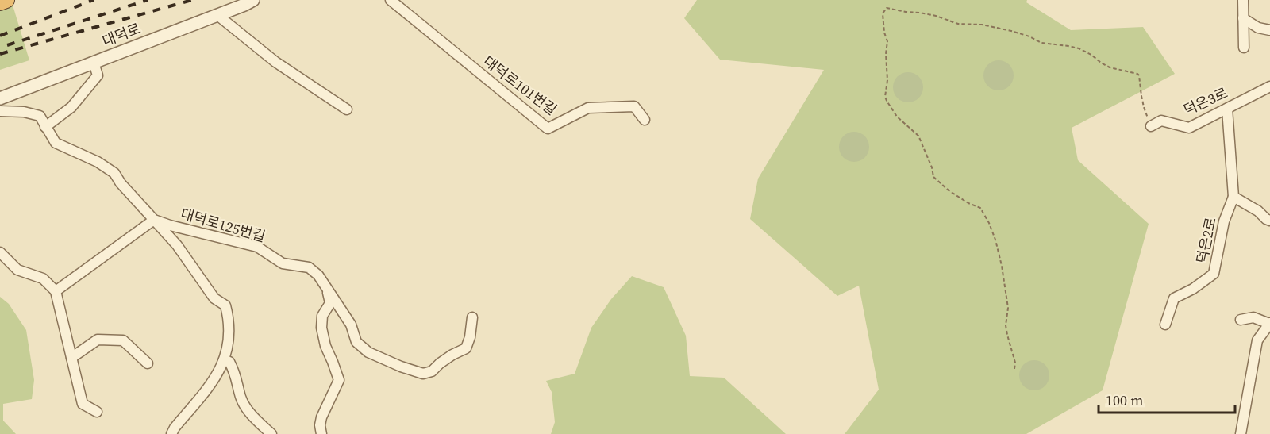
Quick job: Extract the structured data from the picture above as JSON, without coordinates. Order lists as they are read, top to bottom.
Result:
{
  "streets": {
    "street": [
      "대덕로",
      "대덕로101번길",
      "덕은3로",
      "대덕로125번길",
      "덕은2로"
    ]
  },
  "crossings": [
    ["덕은3로", "덕은2로"]
  ],
  "scale_bar": "100 m"
}
